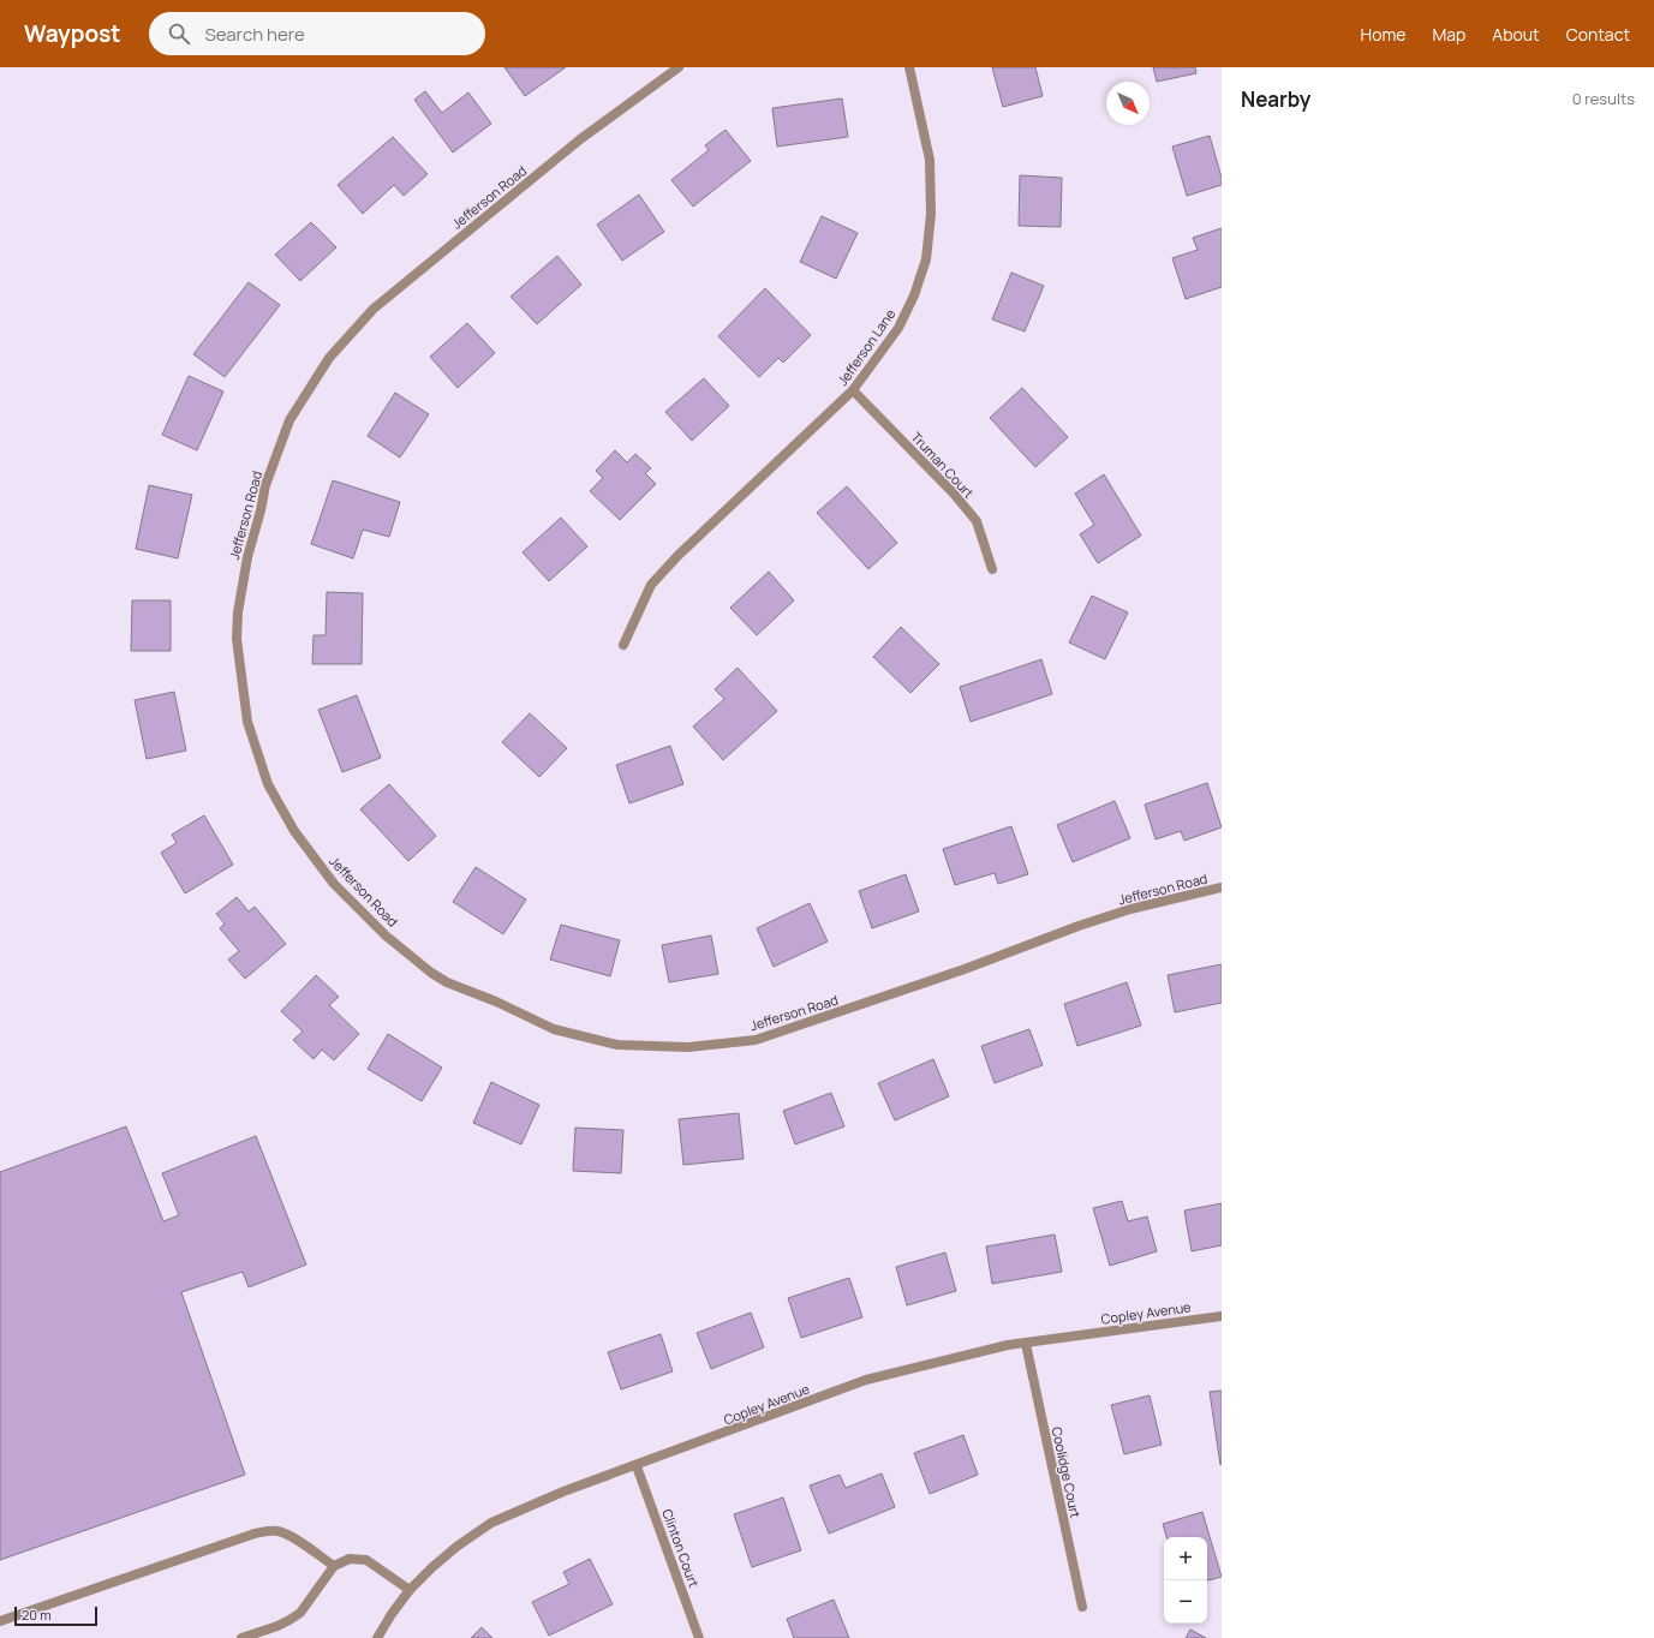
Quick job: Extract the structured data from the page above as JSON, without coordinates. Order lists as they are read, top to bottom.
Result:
{
  "streets": {
    "street": [
      "Jefferson Road",
      "Jefferson Lane",
      "Truman Court",
      "Copley Avenue",
      "Coolidge Court",
      "Clinton Court"
    ]
  },
  "crossings": [
    ["Jefferson Lane", "Truman Court"],
    ["Copley Avenue", "Coolidge Court"],
    ["Copley Avenue", "Clinton Court"]
  ],
  "scale_bar": "20 m",
  "north": "bottom right",
  "page": {
    "header": "Waypost",
    "search": "Search here",
    "nav": [
      "Home",
      "Map",
      "About",
      "Contact"
    ],
    "heading": ["Nearby", "0 results"],
    "map_buttons": ["+", "−"],
    "scale": "20 m"
  }
}
